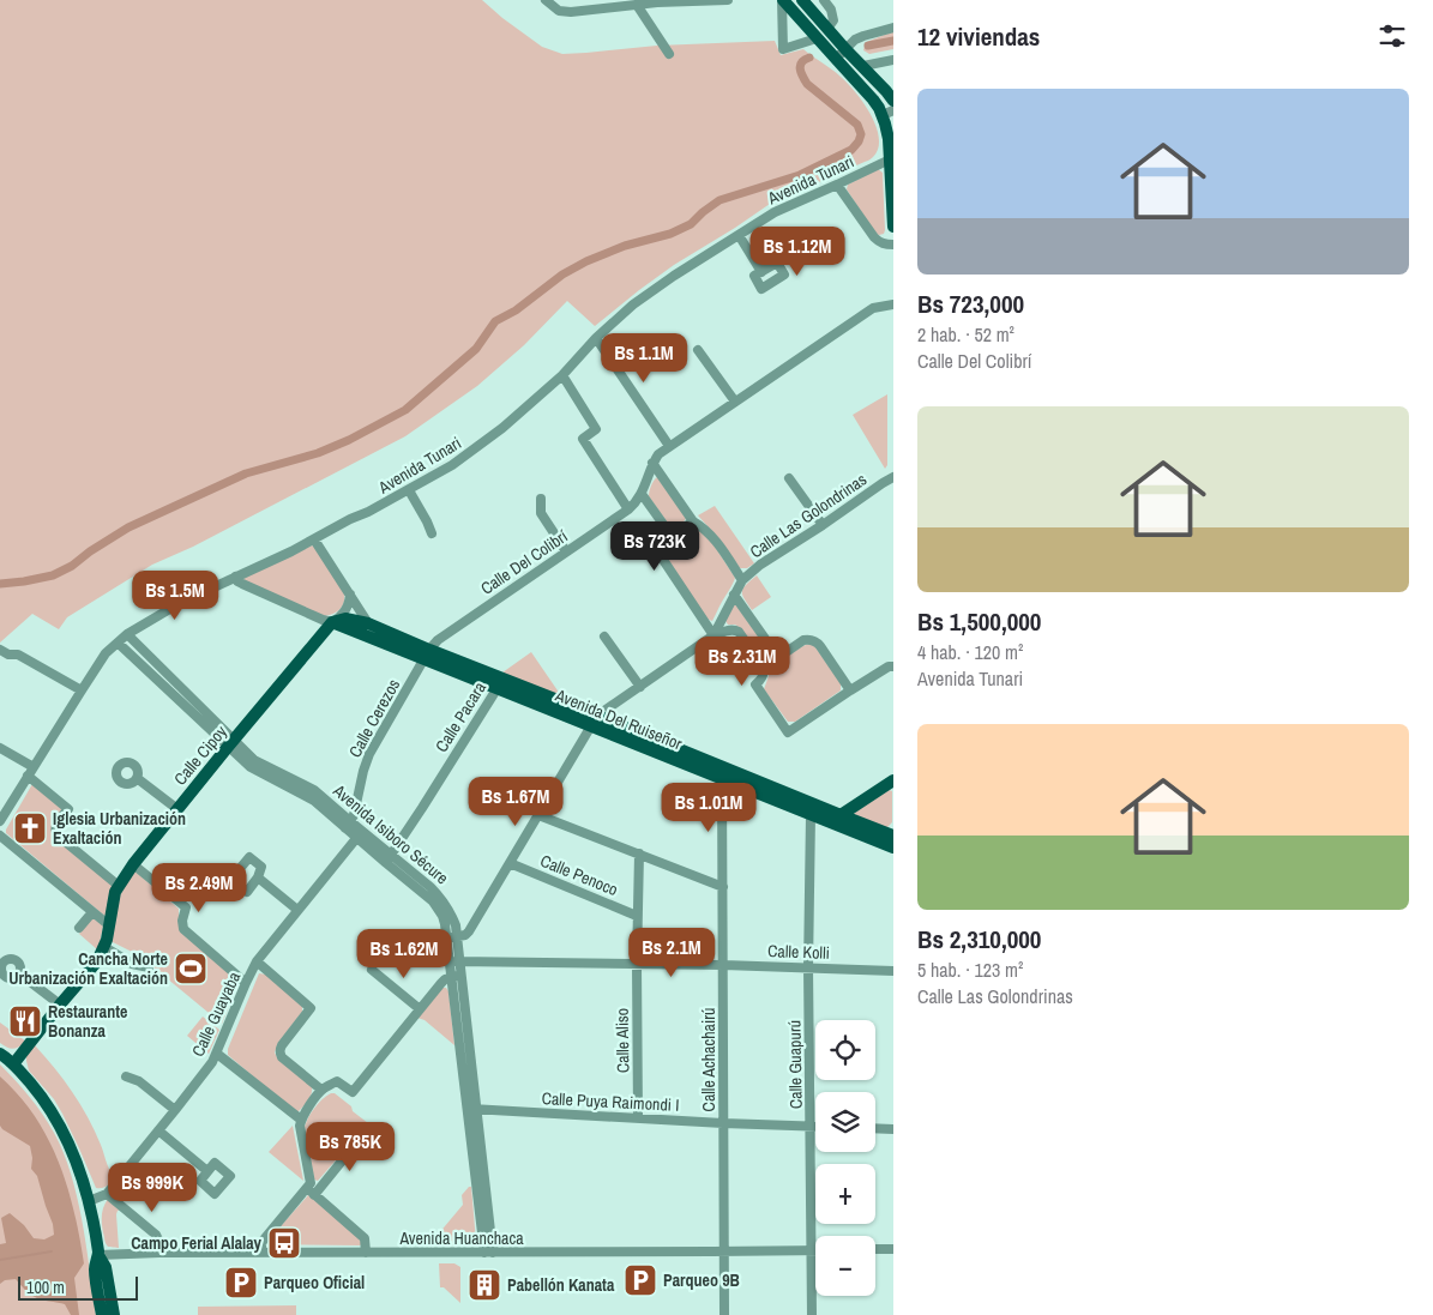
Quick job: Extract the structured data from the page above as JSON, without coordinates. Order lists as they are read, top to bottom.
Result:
{
  "streets": {
    "main road": ["Avenida Del Ruiseñor", "Calle Cipoy"],
    "street": [
      "Avenida Tunari",
      "Calle Las Golondrinas",
      "Calle Del Colibrí",
      "Calle Pacara",
      "Calle Cerezos",
      "Avenida Isiboro Sécure",
      "Calle Penoco",
      "Calle Kolli",
      "Calle Guayaba",
      "Calle Aliso",
      "Calle Achachairú",
      "Calle Guapurú",
      "Calle Puya Raimondi I",
      "Avenida Huanchaca"
    ]
  },
  "crossings": [
    ["Avenida Tunari", "Avenida Del Ruiseñor"],
    ["Avenida Tunari", "Avenida Isiboro Sécure"],
    ["Calle Las Golondrinas", "Avenida Del Ruiseñor"],
    ["Calle Del Colibrí", "Calle Cerezos"],
    ["Calle Del Colibrí", "Avenida Del Ruiseñor"],
    ["Calle Pacara", "Avenida Del Ruiseñor"],
    ["Calle Pacara", "Avenida Isiboro Sécure"],
    ["Calle Cerezos", "Avenida Del Ruiseñor"],
    ["Calle Cerezos", "Avenida Isiboro Sécure"],
    ["Avenida Del Ruiseñor", "Calle Cipoy"],
    ["Avenida Del Ruiseñor", "Calle Achachairú"],
    ["Avenida Del Ruiseñor", "Calle Guapurú"],
    ["Calle Cipoy", "Avenida Isiboro Sécure"],
    ["Avenida Isiboro Sécure", "Calle Kolli"],
    ["Avenida Isiboro Sécure", "Calle Guayaba"],
    ["Avenida Isiboro Sécure", "Calle Puya Raimondi I"],
    ["Avenida Isiboro Sécure", "Avenida Huanchaca"],
    ["Calle Penoco", "Calle Aliso"],
    ["Calle Kolli", "Calle Aliso"],
    ["Calle Kolli", "Calle Achachairú"],
    ["Calle Kolli", "Calle Guapurú"],
    ["Calle Aliso", "Calle Puya Raimondi I"],
    ["Calle Achachairú", "Calle Puya Raimondi I"],
    ["Calle Achachairú", "Avenida Huanchaca"],
    ["Calle Guapurú", "Calle Puya Raimondi I"],
    ["Calle Guapurú", "Avenida Huanchaca"]
  ],
  "places": {
    "church": ["Iglesia Urbanización Exaltación"],
    "sports": ["Cancha Norte Urbanización Exaltación"],
    "restaurant": ["Restaurante Bonanza"],
    "bus stop": ["Campo Ferial Alalay"],
    "parking": ["Parqueo 9B", "Parqueo Oficial"],
    "building": ["Pabellón Kanata"]
  },
  "scale_bar": "100 m",
  "page": {
    "heading": "12 viviendas",
    "list": [
      {
        "name": "Bs 723,000",
        "note": "2 hab. · 52 m² · Calle Del Colibrí"
      },
      {
        "name": "Bs 1,500,000",
        "note": "4 hab. · 120 m² · Avenida Tunari"
      },
      {
        "name": "Bs 2,310,000",
        "note": "5 hab. · 123 m² · Calle Las Golondrinas"
      }
    ],
    "price": [
      "Bs 1.12M",
      "Bs 1.1M",
      "Bs 723K",
      "Bs 1.5M",
      "Bs 2.31M",
      "Bs 1.67M",
      "Bs 1.01M",
      "Bs 2.49M",
      "Bs 2.1M",
      "Bs 1.62M",
      "Bs 785K",
      "Bs 999K"
    ],
    "map_buttons": ["+", "−"],
    "scale": "100 m"
  }
}
